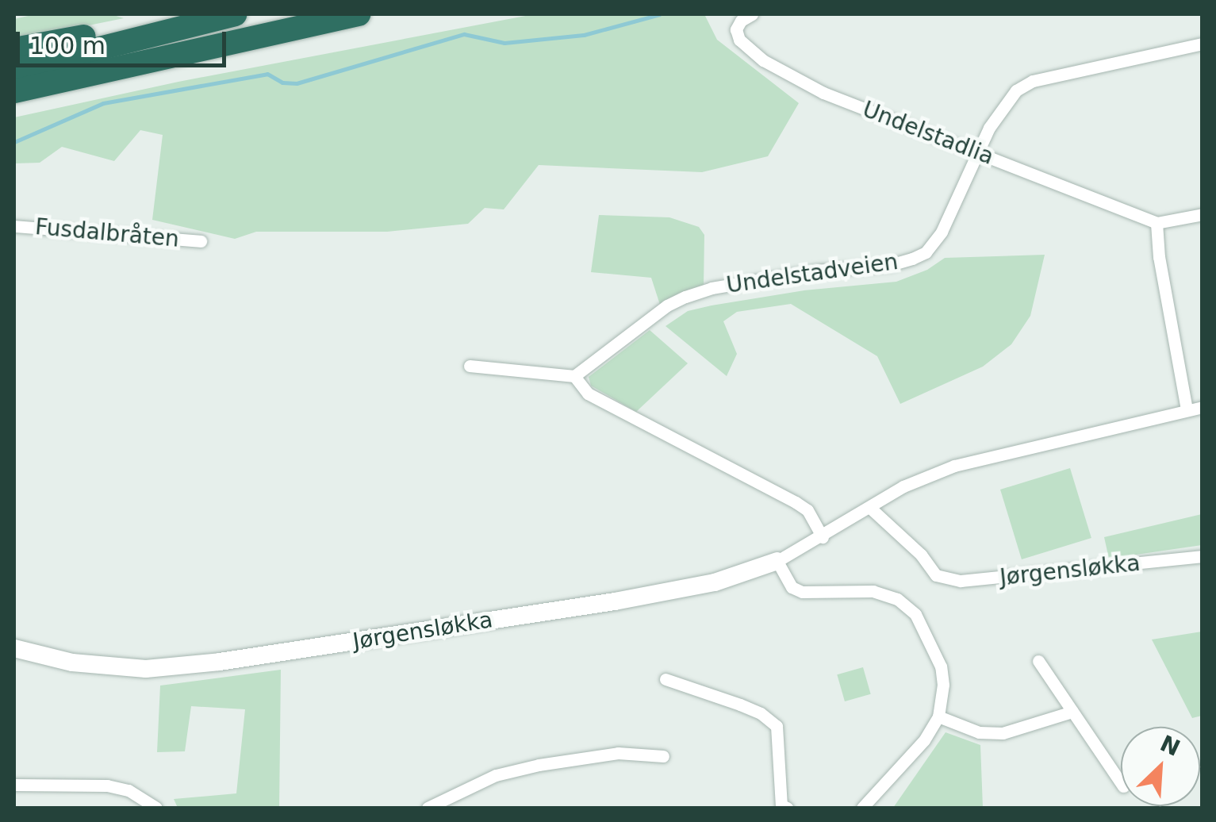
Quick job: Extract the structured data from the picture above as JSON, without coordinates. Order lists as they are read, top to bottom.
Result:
{
  "streets": {
    "street": [
      "Undelstadlia",
      "Fusdalbråten",
      "Undelstadveien",
      "Jørgensløkka"
    ]
  },
  "crossings": [
    ["Undelstadlia", "Undelstadveien"]
  ],
  "scale_bar": "100 m",
  "north": "top right"
}
